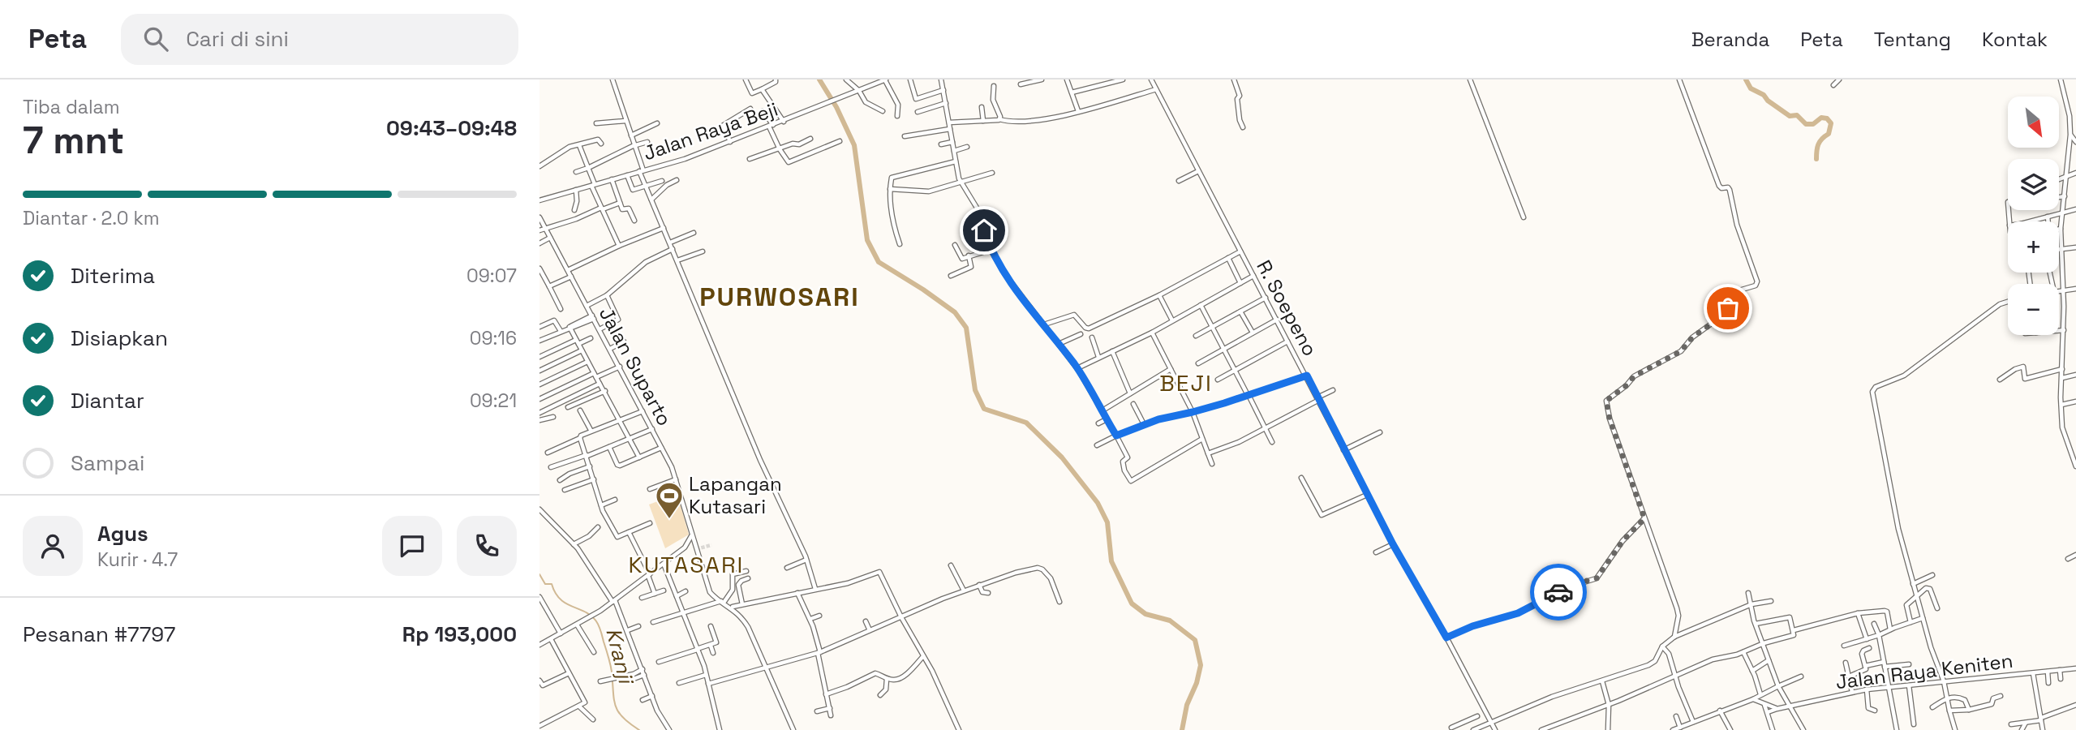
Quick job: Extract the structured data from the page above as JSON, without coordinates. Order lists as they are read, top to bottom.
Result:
{
  "streets": {
    "street": [
      "Jalan Raya Beji",
      "R. Soepeno",
      "Jalan Suparto",
      "Jalan Raya Keniten"
    ]
  },
  "districts": ["PURWOSARI", "BEJI", "KUTASARI"],
  "water": ["Kranji"],
  "places": {
    "sports": ["Lapangan Kutasari"]
  },
  "north": "bottom right",
  "page": {
    "header": "Peta",
    "search": "Cari di sini",
    "nav": [
      "Beranda",
      "Peta",
      "Tentang",
      "Kontak"
    ],
    "heading": ["7 mnt", "Tiba dalam", "09:43–09:48"],
    "panel": [
      "Agus",
      "Kurir · 4.7",
      "Pesanan #7797",
      "Rp 193,000"
    ],
    "map_buttons": ["+", "−"],
    "bar": "Diantar · 2.0 km",
    "list": [
      ["Diterima", "09:07"],
      ["Disiapkan", "09:16"],
      ["Diantar", "09:21"],
      "Sampai"
    ]
  }
}
